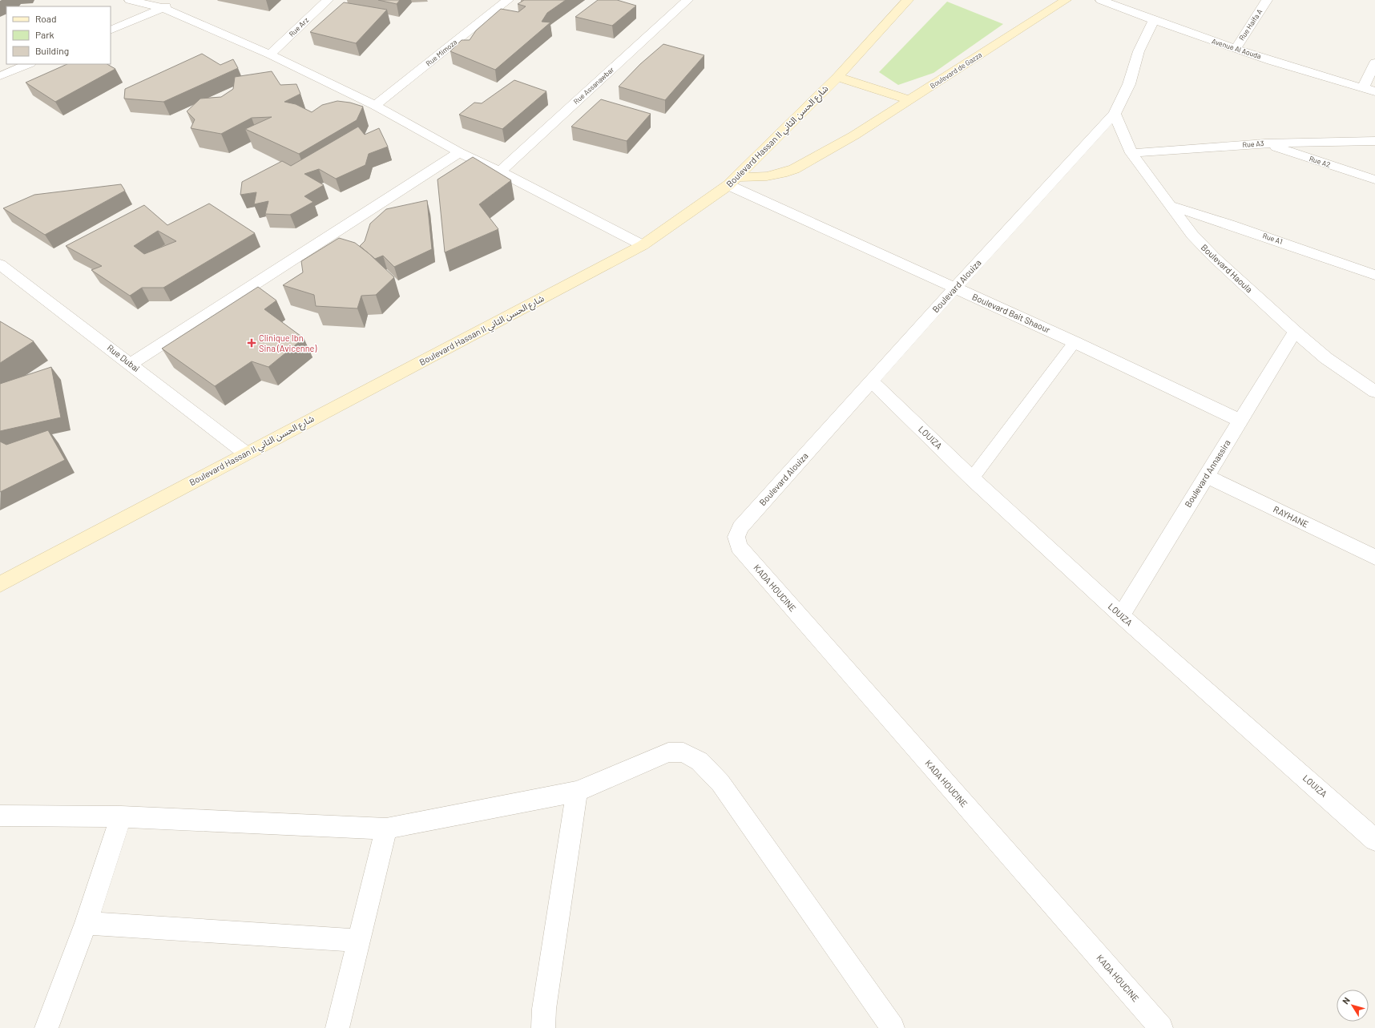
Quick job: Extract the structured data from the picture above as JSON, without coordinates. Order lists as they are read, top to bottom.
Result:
{
  "streets": {
    "main road": ["Boulevard de Gazza", "Boulevard Hassan II شارع الحسن الثاني"],
    "street": [
      "Rue Haifa A",
      "Rue Arz",
      "Avenue Al Aouda",
      "Rue Mimoza",
      "Rue Assanawbar",
      "Rue A3",
      "Rue A2",
      "Rue A1",
      "Boulevard Haoula",
      "Boulevard Alouiza",
      "Boulevard Bait Shaour",
      "Rue Dubai",
      "LOUIZA",
      "Boulevard Annassira",
      "RAYHANE",
      "KADA HOUCINE"
    ]
  },
  "crossings": [
    ["Rue Haifa A", "Avenue Al Aouda"],
    ["Avenue Al Aouda", "Boulevard Alouiza"],
    ["Boulevard de Gazza", "Boulevard Hassan II شارع الحسن الثاني"],
    ["Boulevard de Gazza", "Boulevard Bait Shaour"],
    ["Boulevard Hassan II شارع الحسن الثاني", "Boulevard Bait Shaour"],
    ["Boulevard Hassan II شارع الحسن الثاني", "Rue Dubai"],
    ["Rue A3", "Rue A2"],
    ["Rue A3", "Boulevard Haoula"],
    ["Rue A1", "Boulevard Haoula"],
    ["Boulevard Haoula", "Boulevard Alouiza"],
    ["Boulevard Haoula", "Boulevard Annassira"],
    ["Boulevard Alouiza", "Boulevard Bait Shaour"],
    ["Boulevard Alouiza", "LOUIZA"],
    ["Boulevard Alouiza", "KADA HOUCINE"],
    ["Boulevard Bait Shaour", "Boulevard Annassira"],
    ["LOUIZA", "Boulevard Annassira"],
    ["Boulevard Annassira", "RAYHANE"]
  ],
  "places": {
    "health": ["Clinique Ibn Sina (Avicenne)"]
  },
  "legend": ["Road", "Park", "Building"],
  "north": "top left"
}
